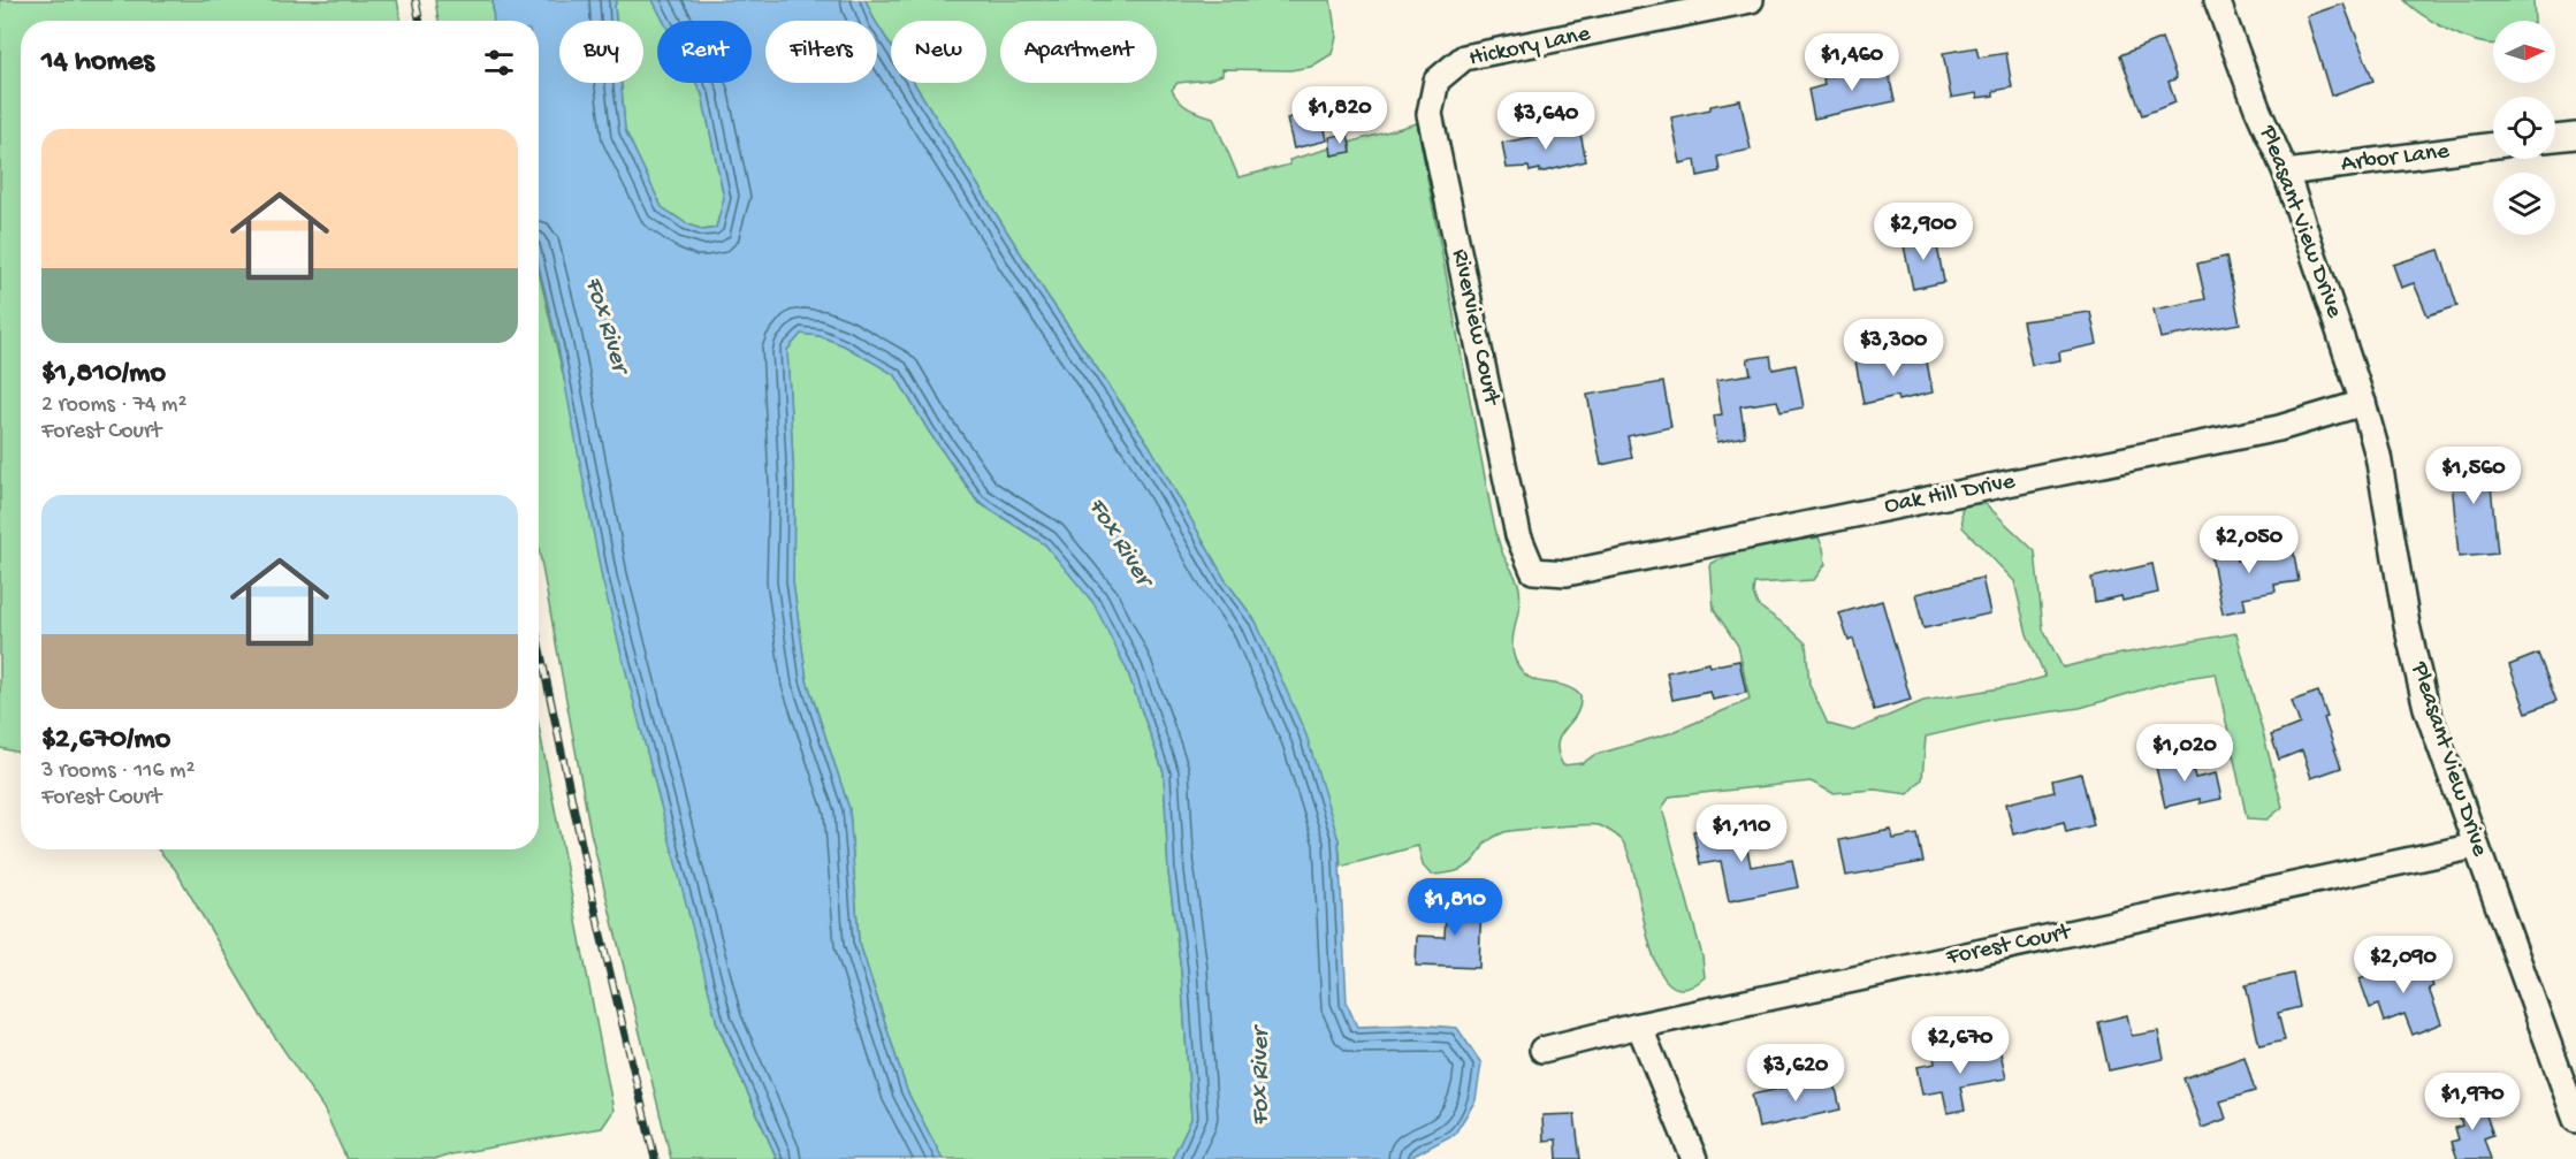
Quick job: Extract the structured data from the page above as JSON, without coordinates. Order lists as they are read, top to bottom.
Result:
{
  "streets": {
    "street": [
      "Hickory Lane",
      "Arbor Lane",
      "Pleasant View Drive",
      "Riverview Court",
      "Oak Hill Drive",
      "Forest Court"
    ]
  },
  "crossings": [
    ["Hickory Lane", "Riverview Court"],
    ["Arbor Lane", "Pleasant View Drive"],
    ["Pleasant View Drive", "Oak Hill Drive"],
    ["Pleasant View Drive", "Forest Court"],
    ["Riverview Court", "Oak Hill Drive"]
  ],
  "water": ["Fox River"],
  "north": "right",
  "page": {
    "chip": [
      "Buy",
      "Rent",
      "Filters",
      "New",
      "Apartment"
    ],
    "heading": "14 homes",
    "price": [
      "$1,460",
      "$1,820",
      "$3,640",
      "$2,900",
      "$3,300",
      "$1,560",
      "$2,050",
      "$1,020",
      "$1,110",
      "$1,810",
      "$2,090",
      "$2,670",
      "$3,620",
      "$1,970"
    ],
    "list": [
      {
        "name": "$1,810/mo",
        "note": "2 rooms · 74 m² · Forest Court"
      },
      {
        "name": "$2,670/mo",
        "note": "3 rooms · 116 m² · Forest Court"
      }
    ]
  }
}
